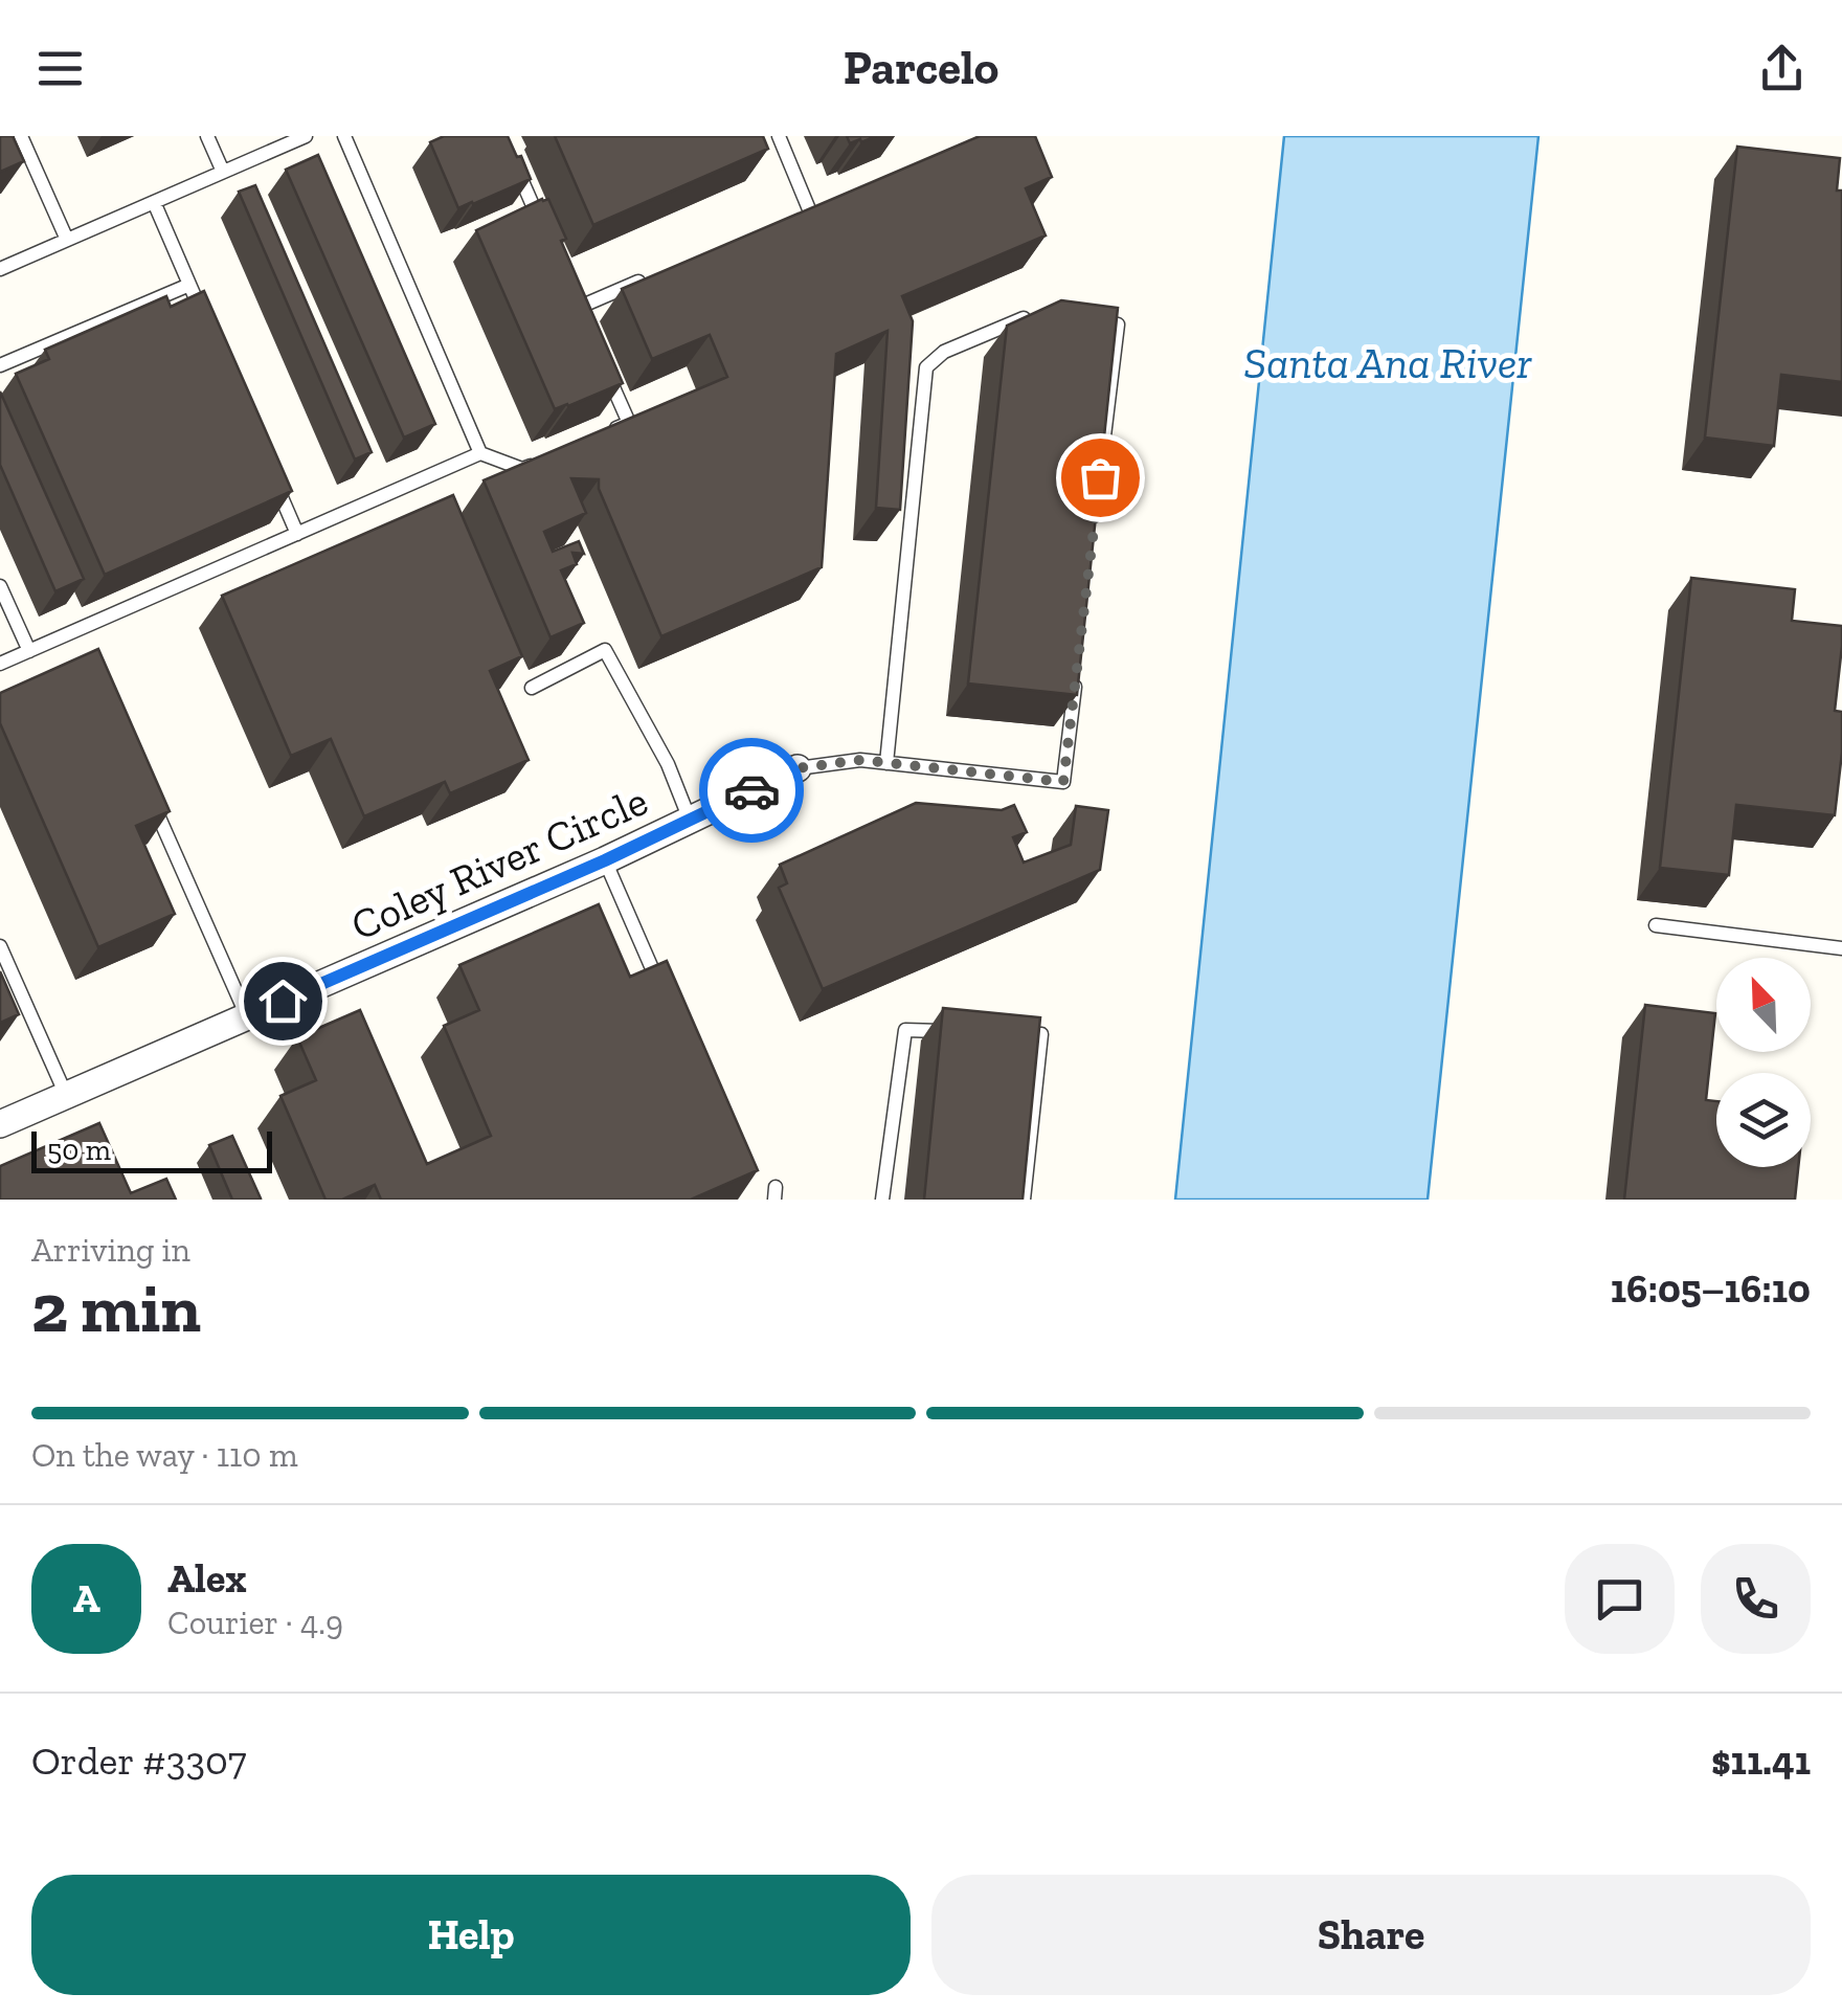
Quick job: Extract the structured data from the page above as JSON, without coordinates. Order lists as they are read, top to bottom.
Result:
{
  "streets": {
    "street": ["Coley River Circle"]
  },
  "water": ["Santa Ana River"],
  "scale_bar": "50 m",
  "north": "top left",
  "page": {
    "header": "Parcelo",
    "scale": "50 m",
    "heading": ["2 min", "Arriving in", "16:05–16:10"],
    "panel": [
      "Alex",
      "Courier · 4.9",
      "Order #3307",
      "$11.41"
    ],
    "bar": "On the way · 110 m",
    "round": "A",
    "buttons": ["Help", "Share"]
  }
}
